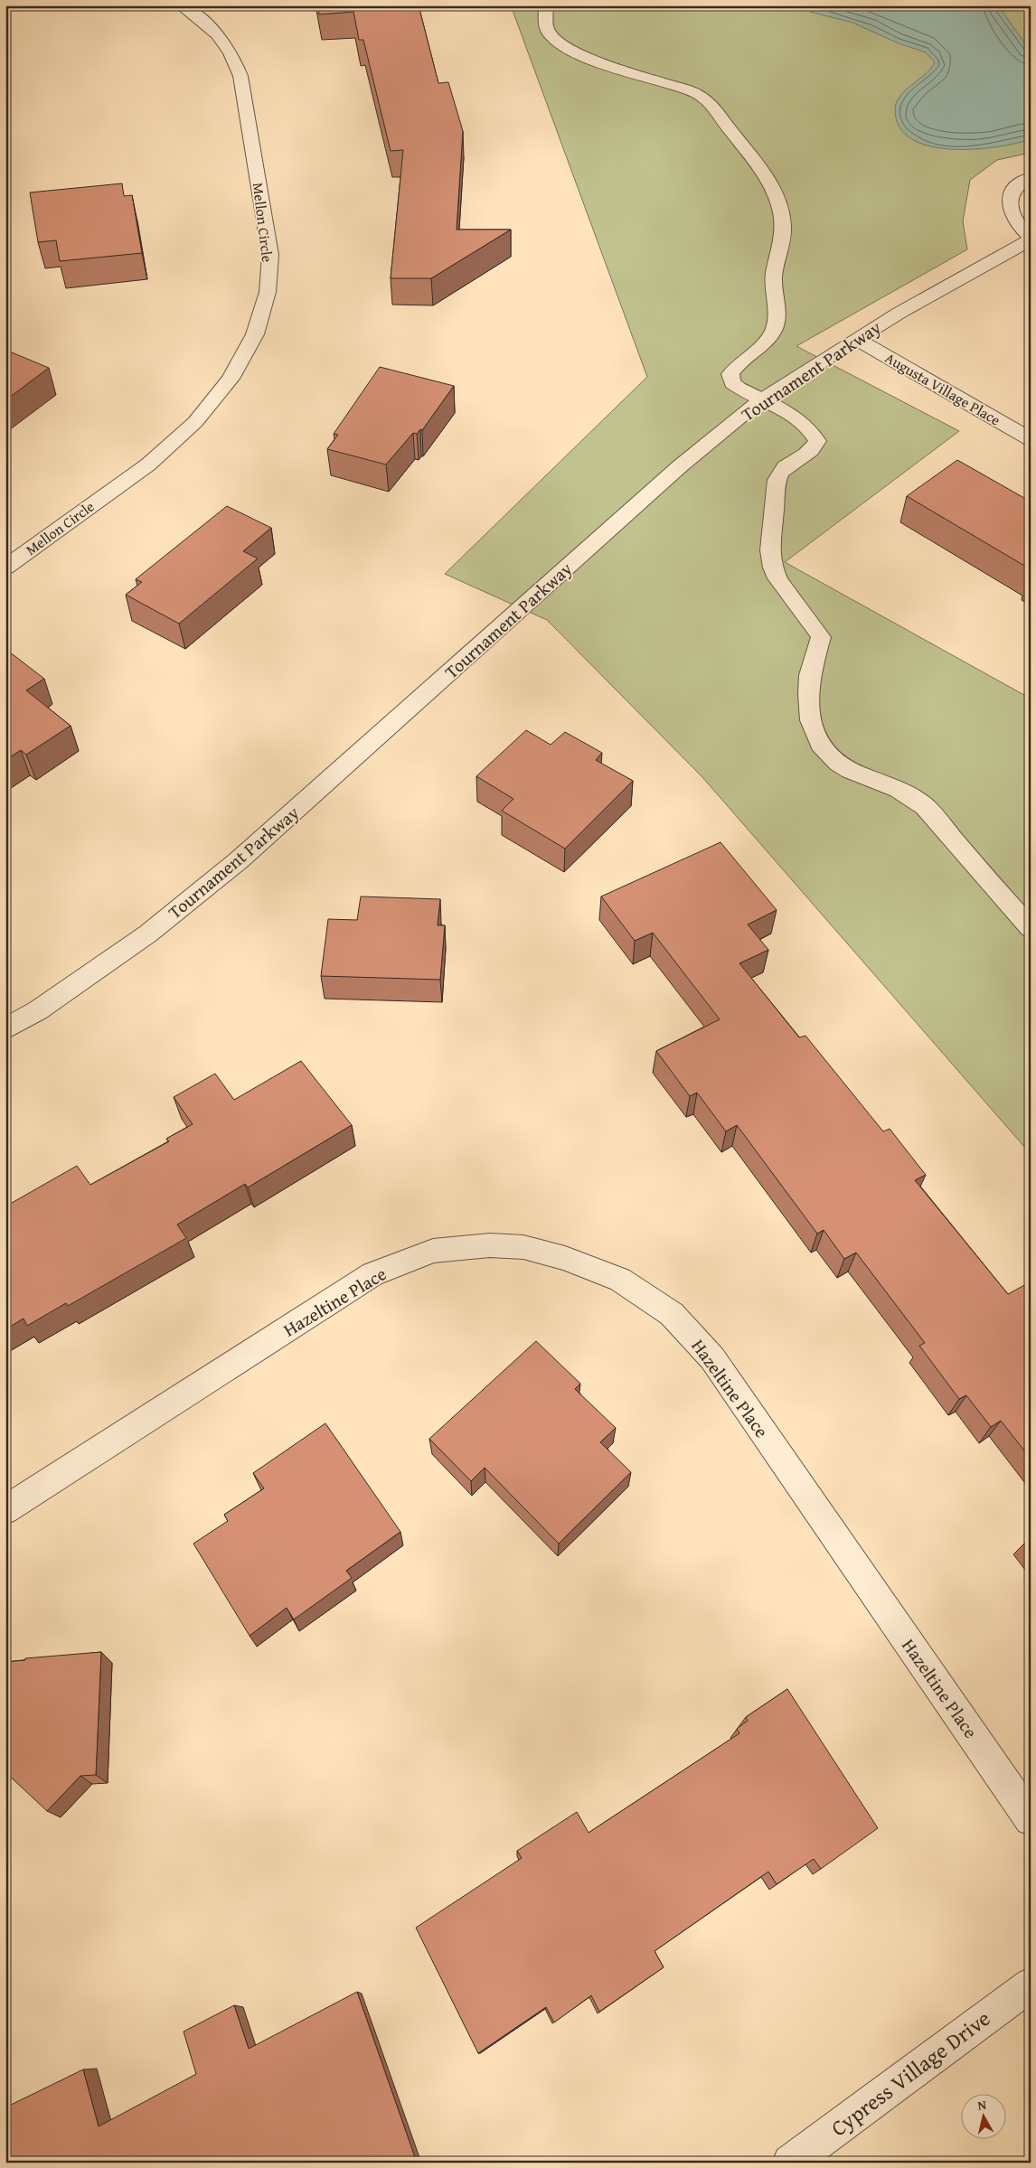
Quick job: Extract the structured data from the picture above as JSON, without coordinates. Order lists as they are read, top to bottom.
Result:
{
  "streets": {
    "street": [
      "Mellon Circle",
      "Tournament Parkway",
      "Augusta Village Place",
      "Hazeltine Place",
      "Cypress Village Drive"
    ]
  },
  "crossings": [
    ["Tournament Parkway", "Augusta Village Place"]
  ],
  "north": "top"
}
